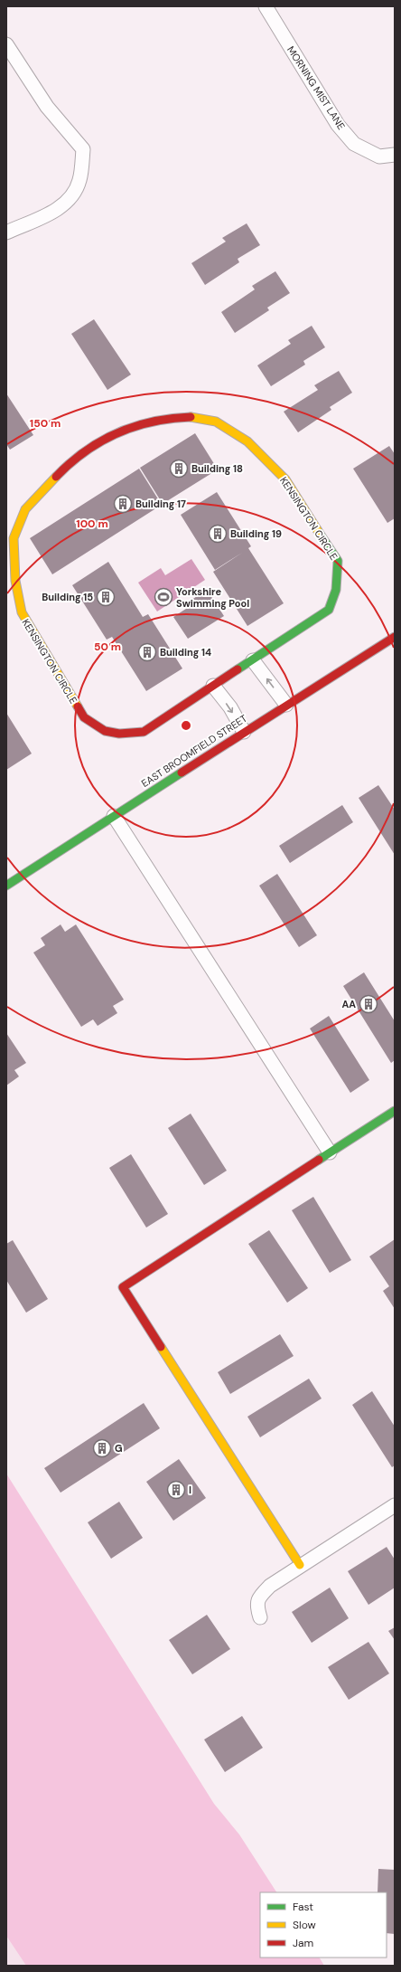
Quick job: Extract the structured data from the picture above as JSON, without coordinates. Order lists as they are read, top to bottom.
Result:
{
  "streets": {
    "street": ["MORNING MIST LANE", "KENSINGTON CIRCLE", "EAST BROOMFIELD STREET"]
  },
  "places": {
    "building": [
      "Building 18",
      "Building 17",
      "Building 19",
      "Building 15",
      "Building 14",
      "AA",
      "G",
      "I"
    ],
    "sports": ["Yorkshire Swimming Pool"]
  },
  "legend": ["Fast", "Slow", "Jam"],
  "rings": ["150 m", "100 m", "50 m"]
}
